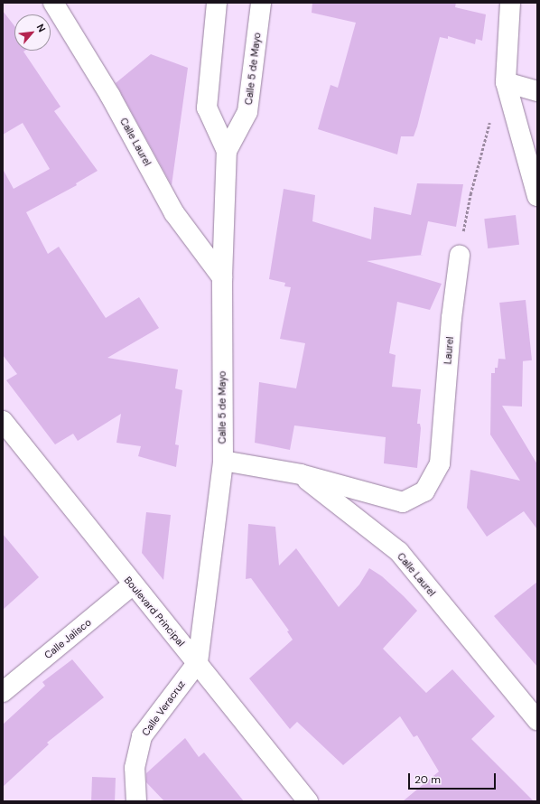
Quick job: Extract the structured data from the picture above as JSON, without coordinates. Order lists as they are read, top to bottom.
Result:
{
  "streets": {
    "street": [
      "Calle 5 de Mayo",
      "Calle Laurel",
      "Laurel",
      "Boulevard Principal",
      "Calle Jalisco",
      "Calle Veracruz"
    ]
  },
  "crossings": [
    ["Calle 5 de Mayo", "Calle Laurel"],
    ["Calle 5 de Mayo", "Boulevard Principal"],
    ["Calle 5 de Mayo", "Calle Veracruz"],
    ["Calle Laurel", "Laurel"],
    ["Boulevard Principal", "Calle Jalisco"],
    ["Boulevard Principal", "Calle Veracruz"]
  ],
  "scale_bar": "20 m",
  "north": "top right"
}
